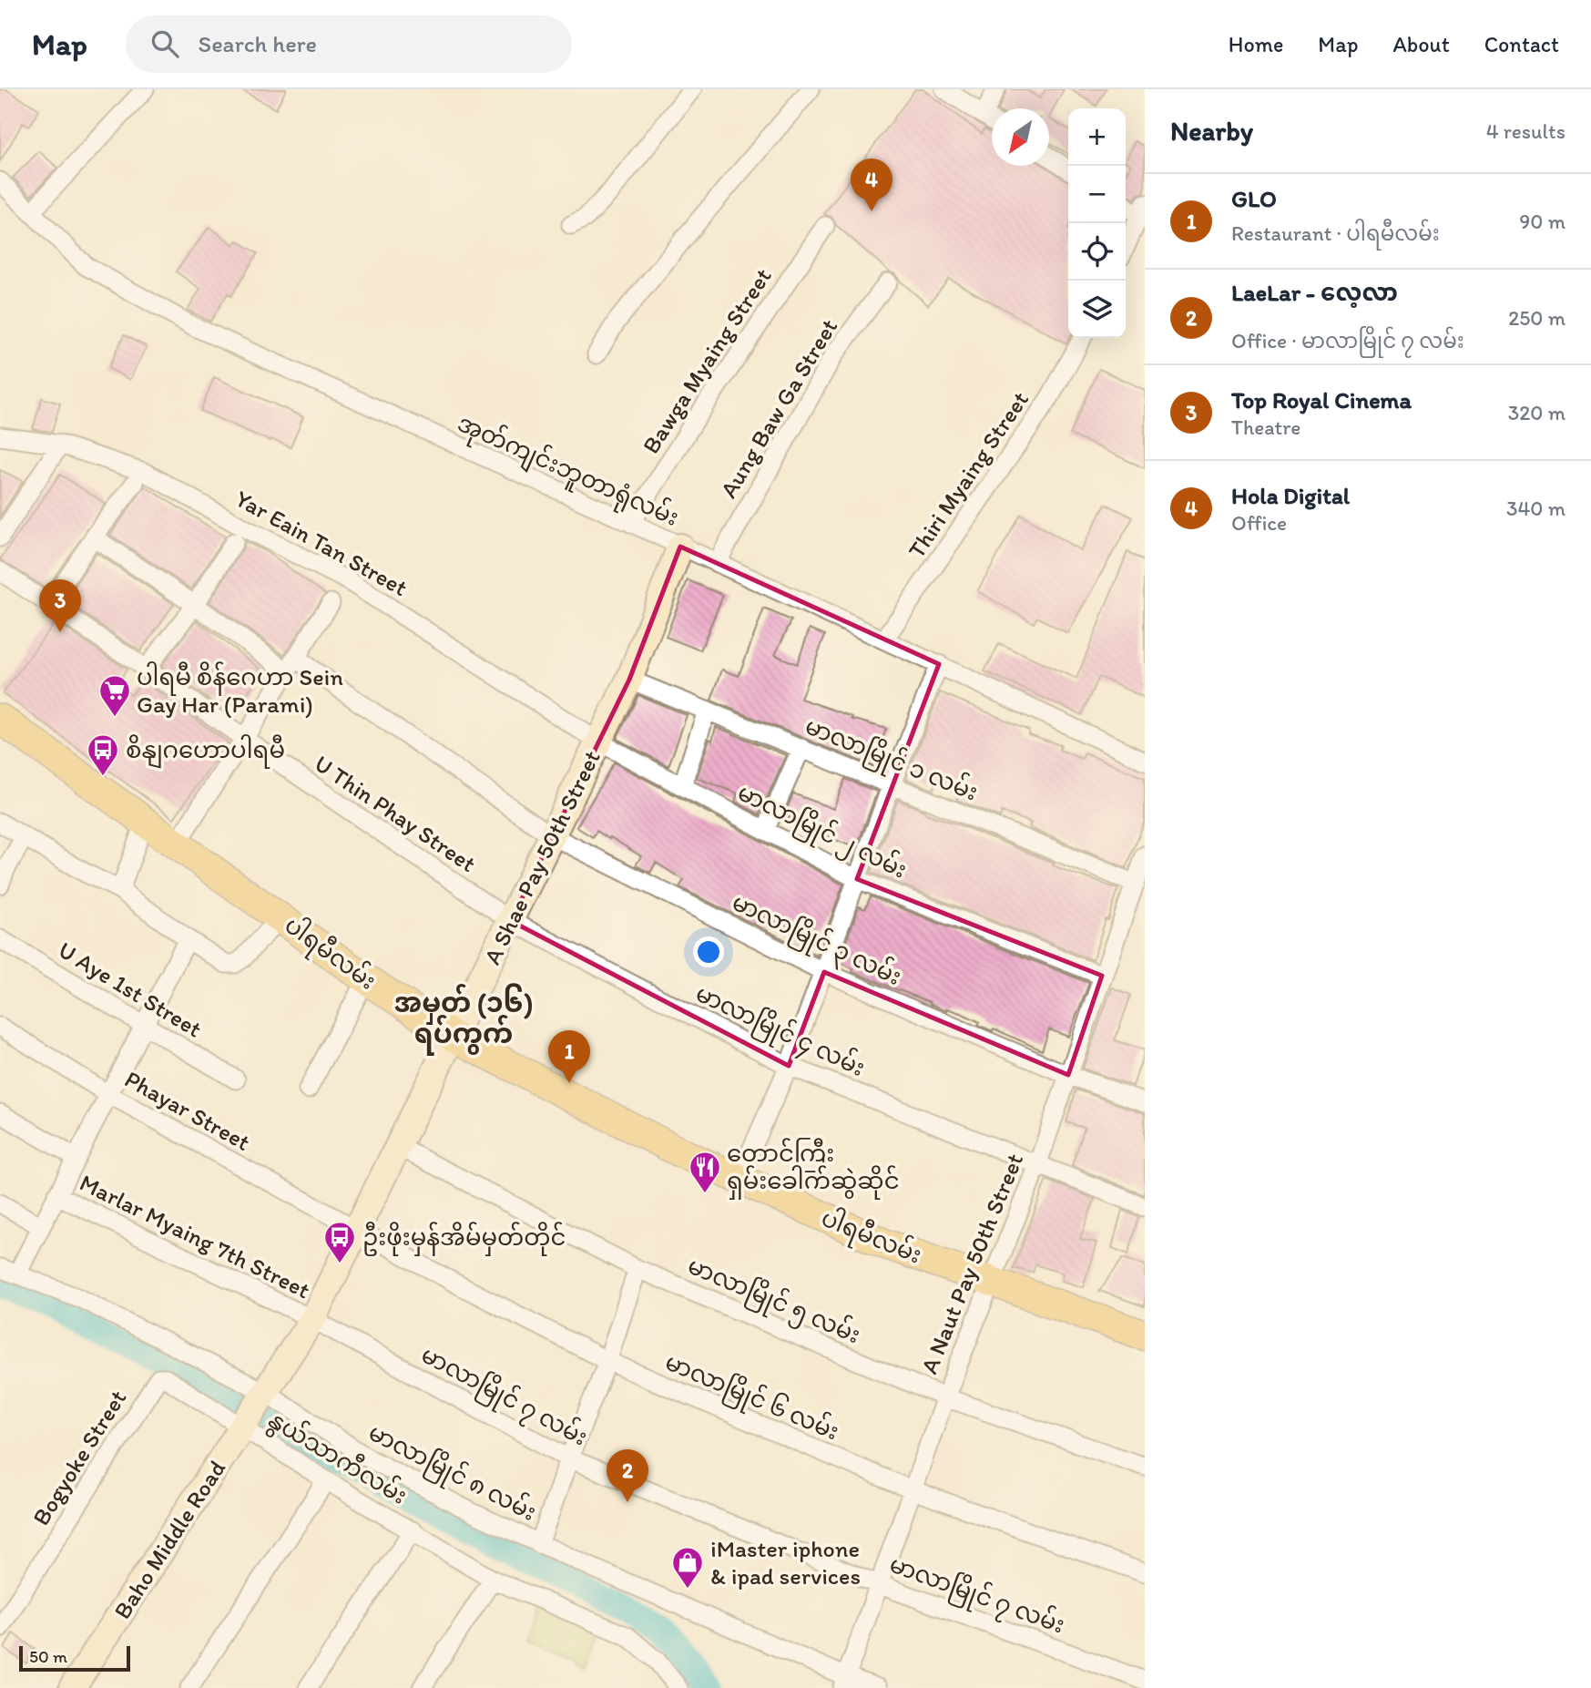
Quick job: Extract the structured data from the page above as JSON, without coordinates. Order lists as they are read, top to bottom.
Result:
{
  "streets": {
    "main road": ["ပါရမီလမ်း"],
    "street": [
      "Bawga Myaing Street",
      "Aung Baw Ga Street",
      "အုတ်ကျင်းဘူတာရုံလမ်း",
      "Thiri Myaing Street",
      "Yar Eain Tan Street",
      "မာလာမြိုင် ၁ လမ်း",
      "U Thin Phay Street",
      "မာလာမြိုင် ၂ လမ်း",
      "A Shae Pay 50th Street",
      "မာလာမြိုင် ၃ လမ်း",
      "U Aye 1st Street",
      "မာလာမြိုင် ၄ လမ်း",
      "Phayar Street",
      "Marlar Myaing 7th Street",
      "A Naut Pay 50th Street",
      "မာလာမြိုင် ၅ လမ်း",
      "မာလာမြိုင် ၇ လမ်း",
      "မာလာမြိုင် ၆ လမ်း",
      "Bogyoke Street",
      "နွယ်သာကီလမ်း",
      "မာလာမြိုင် ၈ လမ်း",
      "Baho Middle Road"
    ]
  },
  "crossings": [
    ["Bawga Myaing Street", "အုတ်ကျင်းဘူတာရုံလမ်း"],
    ["Aung Baw Ga Street", "အုတ်ကျင်းဘူတာရုံလမ်း"],
    ["အုတ်ကျင်းဘူတာရုံလမ်း", "Thiri Myaing Street"],
    ["အုတ်ကျင်းဘူတာရုံလမ်း", "A Shae Pay 50th Street"],
    ["Yar Eain Tan Street", "မာလာမြိုင် ၂ လမ်း"],
    ["Yar Eain Tan Street", "A Shae Pay 50th Street"],
    ["မာလာမြိုင် ၁ လမ်း", "A Shae Pay 50th Street"],
    ["မာလာမြိုင် ၁ လမ်း", "A Naut Pay 50th Street"],
    ["U Thin Phay Street", "A Shae Pay 50th Street"],
    ["U Thin Phay Street", "မာလာမြိုင် ၄ လမ်း"],
    ["မာလာမြိုင် ၂ လမ်း", "A Shae Pay 50th Street"],
    ["မာလာမြိုင် ၂ လမ်း", "A Naut Pay 50th Street"],
    ["A Shae Pay 50th Street", "မာလာမြိုင် ၃ လမ်း"],
    ["A Shae Pay 50th Street", "ပါရမီလမ်း"],
    ["A Shae Pay 50th Street", "မာလာမြိုင် ၄ လမ်း"],
    ["A Shae Pay 50th Street", "Phayar Street"],
    ["A Shae Pay 50th Street", "Marlar Myaing 7th Street"],
    ["A Shae Pay 50th Street", "မာလာမြိုင် ၅ လမ်း"],
    ["A Shae Pay 50th Street", "မာလာမြိုင် ၇ လမ်း"],
    ["A Shae Pay 50th Street", "မာလာမြိုင် ၆ လမ်း"],
    ["A Shae Pay 50th Street", "မာလာမြိုင် ၈ လမ်း"],
    ["A Shae Pay 50th Street", "Baho Middle Road"],
    ["မာလာမြိုင် ၃ လမ်း", "A Naut Pay 50th Street"],
    ["ပါရမီလမ်း", "A Naut Pay 50th Street"],
    ["မာလာမြိုင် ၄ လမ်း", "A Naut Pay 50th Street"],
    ["Phayar Street", "မာလာမြိုင် ၆ လမ်း"],
    ["Marlar Myaing 7th Street", "မာလာမြိုင် ၇ လမ်း"],
    ["A Naut Pay 50th Street", "မာလာမြိုင် ၅ လမ်း"],
    ["A Naut Pay 50th Street", "မာလာမြိုင် ၇ လမ်း"],
    ["A Naut Pay 50th Street", "မာလာမြိုင် ၆ လမ်း"],
    ["A Naut Pay 50th Street", "မာလာမြိုင် ၈ လမ်း"],
    ["Bogyoke Street", "နွယ်သာကီလမ်း"],
    ["နွယ်သာကီလမ်း", "Baho Middle Road"],
    ["မာလာမြိုင် ၈ လမ်း", "Baho Middle Road"]
  ],
  "districts": ["အမှတ် (၁၆) ရပ်ကွက်"],
  "places": {
    "supermarket": ["ပါရမီ စိန်ဂေဟာ Sein Gay Har (Parami)"],
    "bus stop": ["စိနျဂဟောပါရမီ", "ဦးဖိုးမှန်အိမ်မှတ်တိုင်"],
    "restaurant": ["တောင်ကြီး ရှမ်းခေါက်ဆွဲဆိုင်"],
    "shop": ["iMaster iphone & ipad services"]
  },
  "scale_bar": "50 m",
  "north": "bottom left",
  "page": {
    "header": "Map",
    "search": "Search here",
    "nav": [
      "Home",
      "Map",
      "About",
      "Contact"
    ],
    "heading": ["Nearby", "4 results"],
    "map_buttons": ["+", "−"],
    "pins": [
      "4",
      "3",
      "1",
      "2"
    ],
    "list": [
      {
        "mark": "1",
        "name": "GLO",
        "note": "Restaurant · ပါရမီလမ်း",
        "value": "90 m"
      },
      {
        "mark": "2",
        "name": "LaeLar - လေ့လာ",
        "note": "Office · မာလာမြိုင် ၇ လမ်း",
        "value": "250 m"
      },
      {
        "mark": "3",
        "name": "Top Royal Cinema",
        "note": "Theatre",
        "value": "320 m"
      },
      {
        "mark": "4",
        "name": "Hola Digital",
        "note": "Office",
        "value": "340 m"
      }
    ],
    "scale": "50 m"
  }
}
